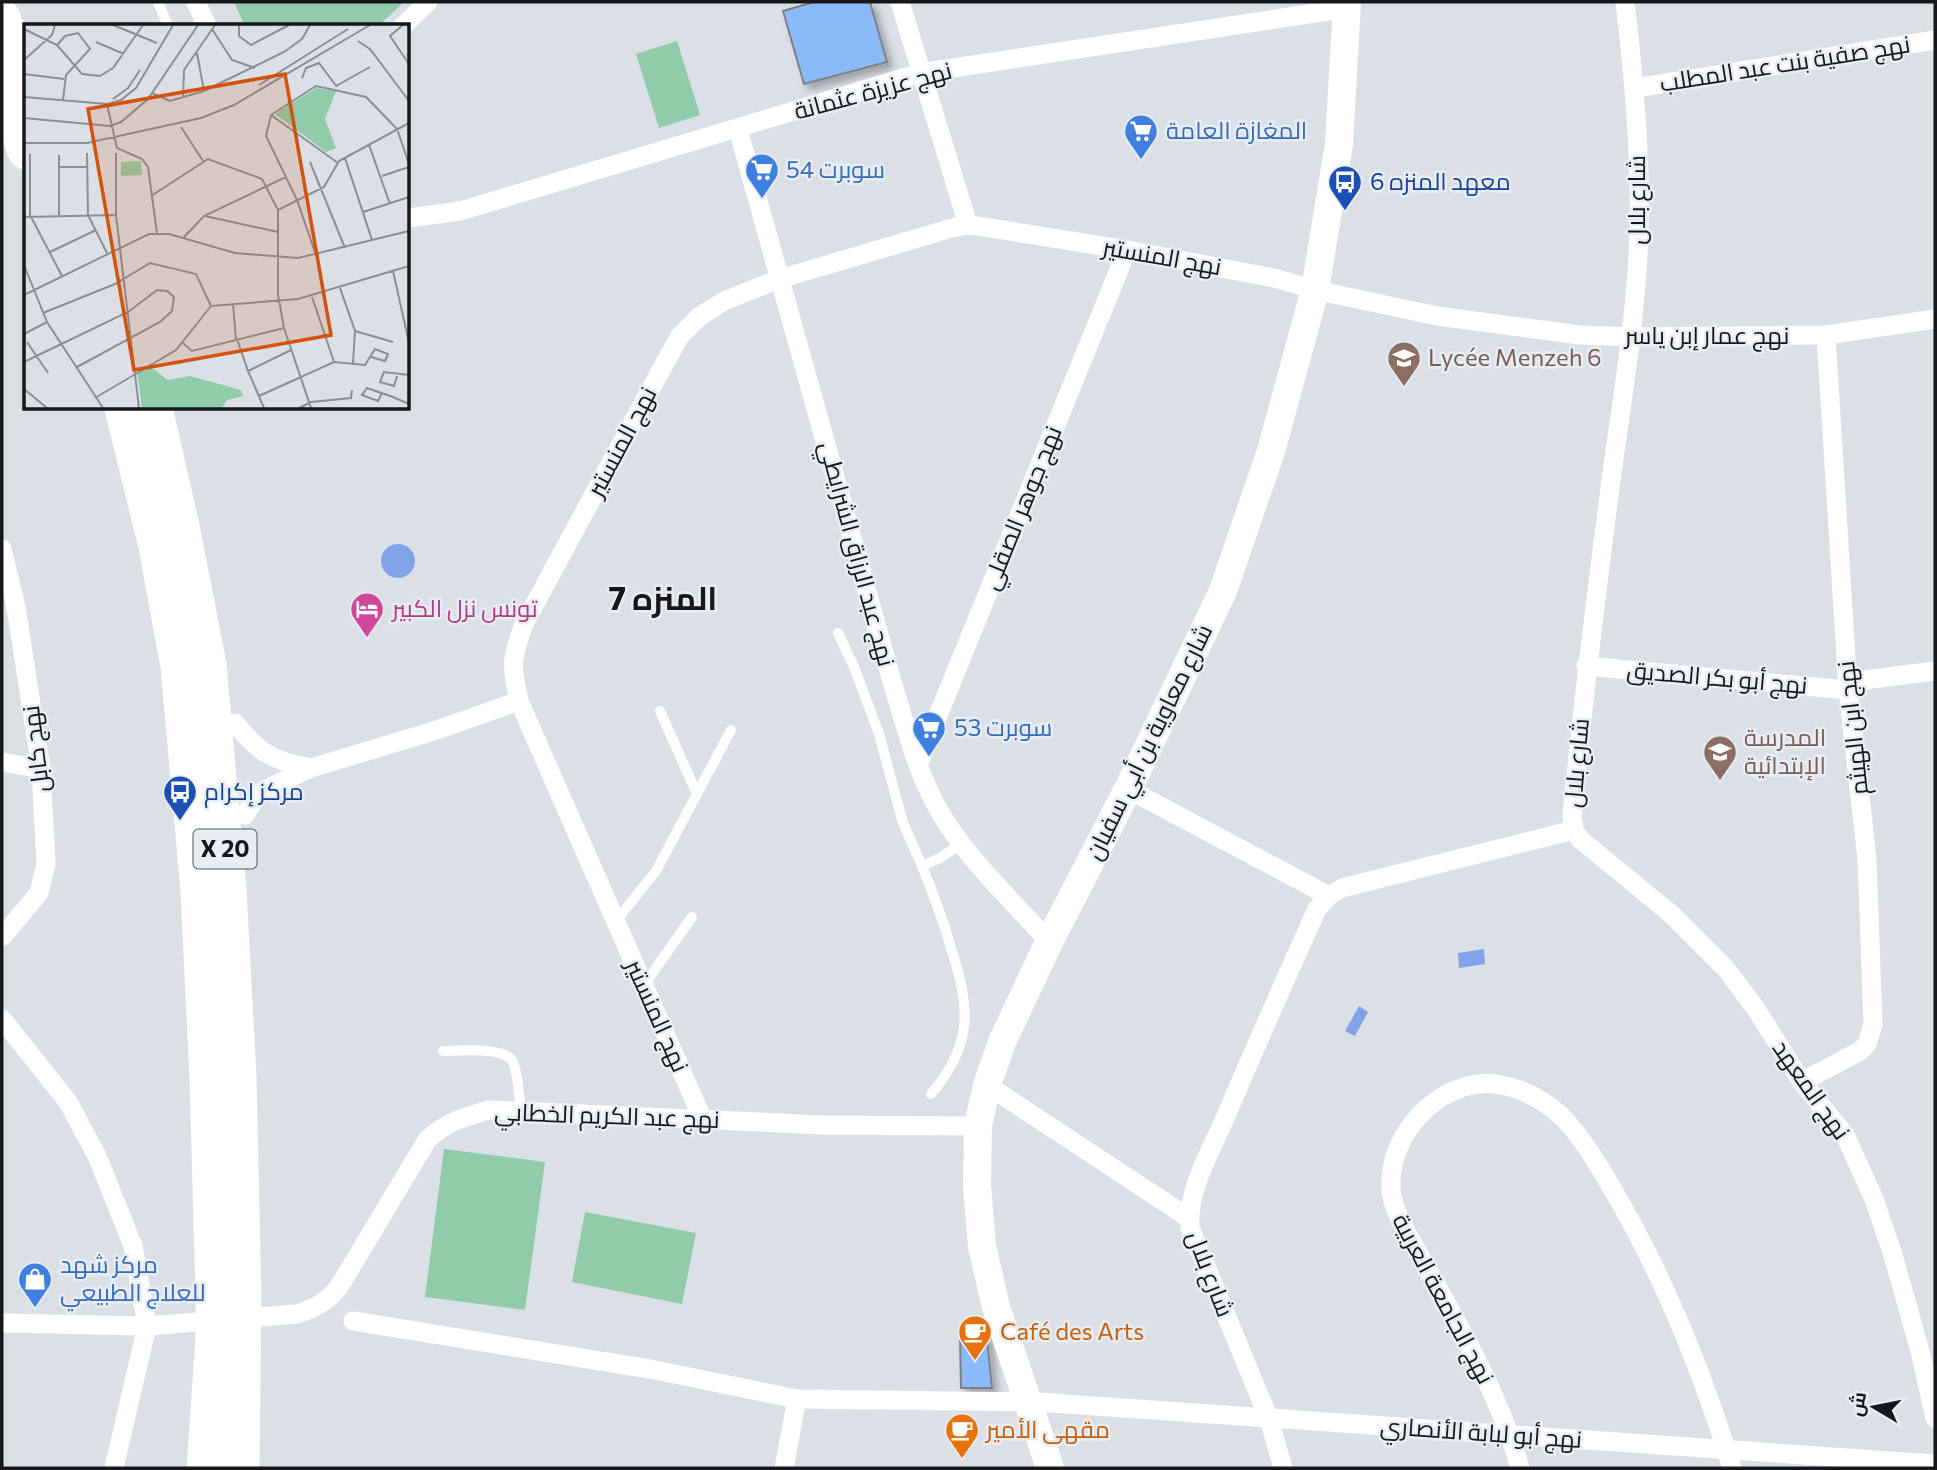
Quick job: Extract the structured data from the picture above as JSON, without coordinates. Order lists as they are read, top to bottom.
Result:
{
  "streets": {
    "highway": ["X 20"],
    "main road": ["شارع معاوية بن أبي سفيان"],
    "street": [
      "نهج صفية بنت عبد المطلب",
      "نهج عزيزة عثمانة",
      "شارع بلال",
      "نهج المنستير",
      "نهج عمار إبن ياسر",
      "نهج جوهر الصقلي",
      "نهج عبد الرزاق الشرايطي",
      "نهج أبو بكر الصديق",
      "نهج ابن الهيثم",
      "نهج كابل",
      "نهج المعهد",
      "نهج عبد الكريم الخطابي",
      "نهج الجامعة العربية",
      "نهج أبو لبابة الأنصاري"
    ]
  },
  "crossings": [
    ["نهج صفية بنت عبد المطلب", "شارع بلال"],
    ["نهج عزيزة عثمانة", "نهج عبد الرزاق الشرايطي"],
    ["نهج عزيزة عثمانة", "شارع معاوية بن أبي سفيان"],
    ["شارع بلال", "نهج عمار إبن ياسر"],
    ["شارع بلال", "نهج أبو بكر الصديق"],
    ["شارع بلال", "نهج المعهد"],
    ["شارع بلال", "نهج أبو لبابة الأنصاري"],
    ["نهج المنستير", "نهج عمار إبن ياسر"],
    ["نهج المنستير", "نهج جوهر الصقلي"],
    ["نهج المنستير", "نهج عبد الرزاق الشرايطي"],
    ["نهج المنستير", "شارع معاوية بن أبي سفيان"],
    ["نهج المنستير", "نهج عبد الكريم الخطابي"],
    ["نهج عمار إبن ياسر", "نهج ابن الهيثم"],
    ["نهج عمار إبن ياسر", "شارع معاوية بن أبي سفيان"],
    ["نهج جوهر الصقلي", "نهج عبد الرزاق الشرايطي"],
    ["نهج عبد الرزاق الشرايطي", "شارع معاوية بن أبي سفيان"],
    ["نهج أبو بكر الصديق", "نهج ابن الهيثم"],
    ["نهج ابن الهيثم", "نهج المعهد"],
    ["شارع معاوية بن أبي سفيان", "نهج عبد الكريم الخطابي"],
    ["شارع معاوية بن أبي سفيان", "نهج أبو لبابة الأنصاري"],
    ["نهج الجامعة العربية", "نهج أبو لبابة الأنصاري"]
  ],
  "districts": ["المنزه 7"],
  "places": {
    "supermarket": ["المغازة العامة", "سوبرت 54", "سوبرت 53"],
    "bus stop": ["معهد المنزه 6", "مركز إكرام"],
    "school or university": ["Lycée Menzeh 6", "المدرسة الإبتدائية"],
    "hotel": ["تونس نزل الكبير"],
    "shop": ["مركز شهد للعلاج الطبيعي"],
    "cafe": ["Café des Arts", "مقهى الأمير"]
  },
  "north": "left"
}
